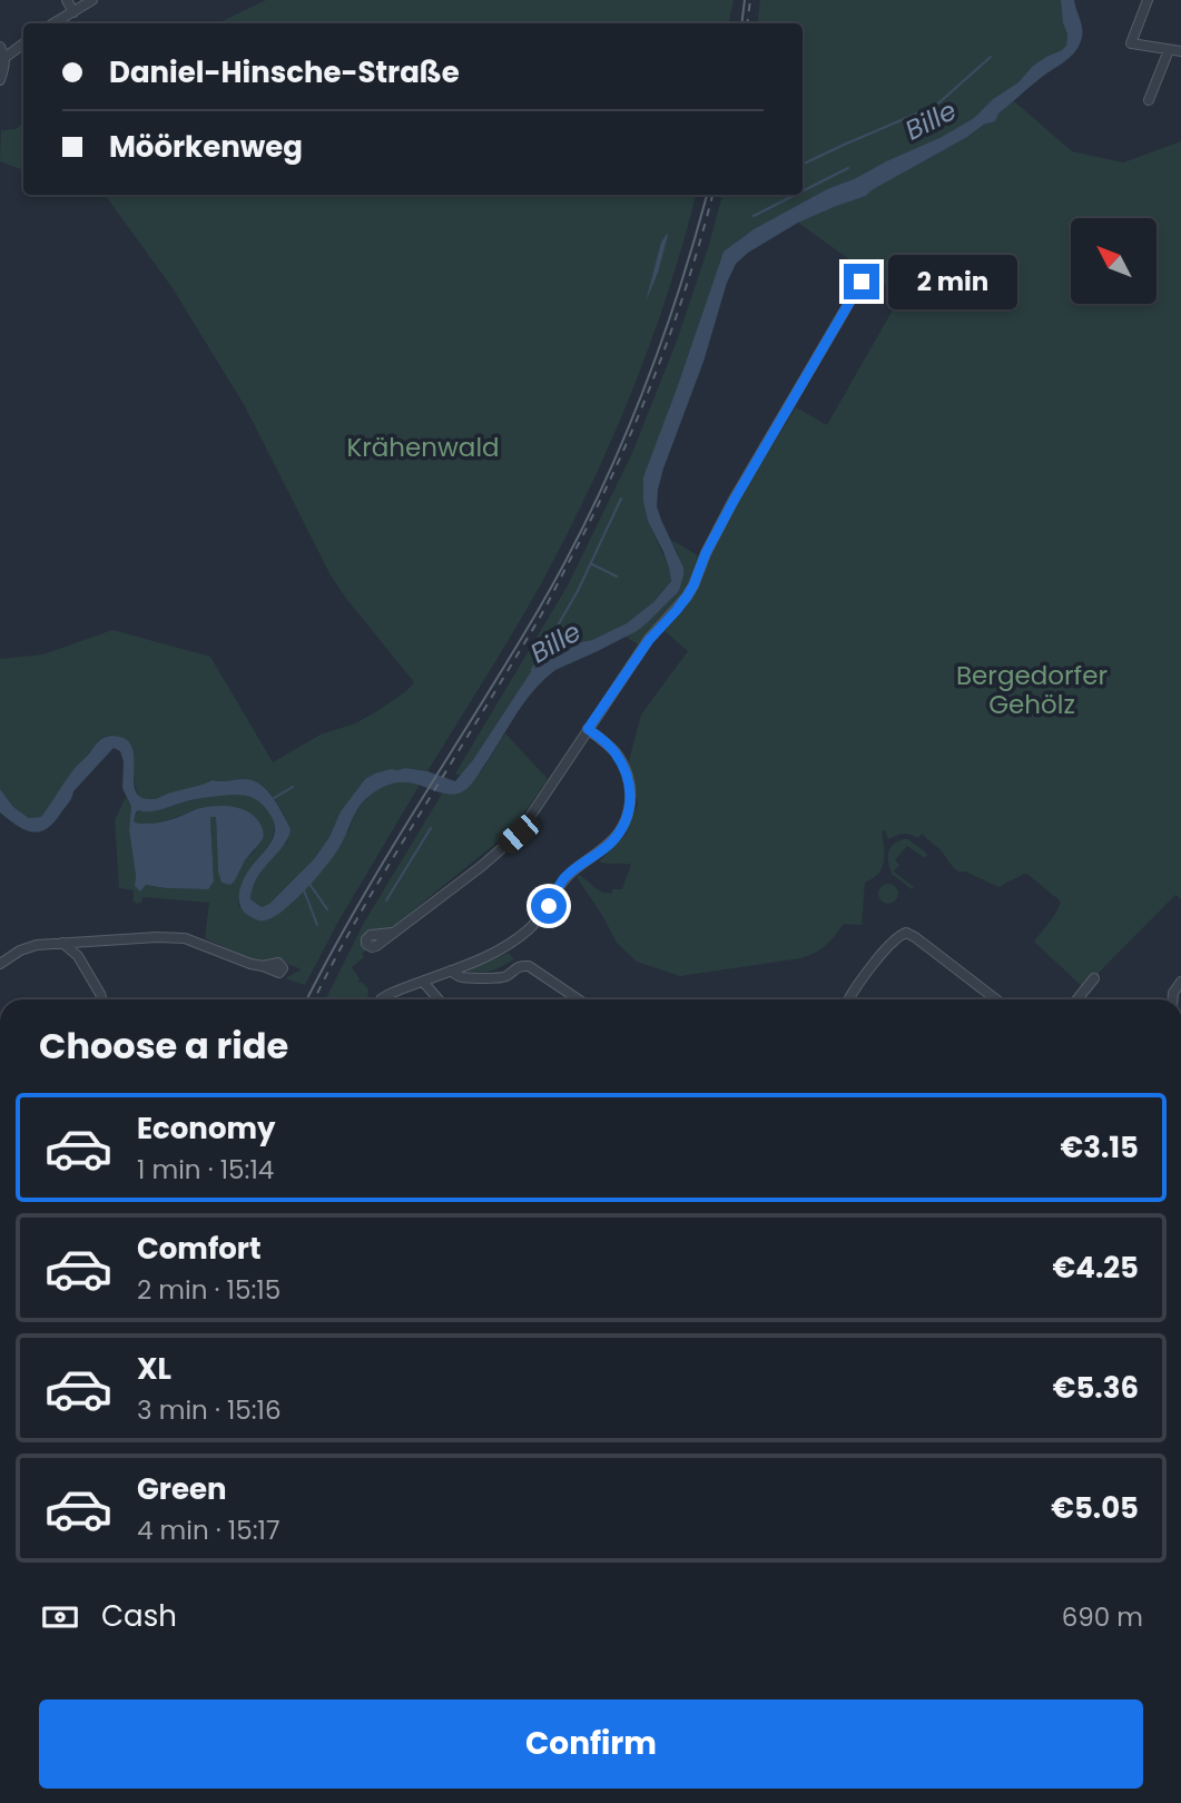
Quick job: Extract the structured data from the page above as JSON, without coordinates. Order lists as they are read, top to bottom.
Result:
{
  "water": ["Bille"],
  "parks": ["Krähenwald", "Bergedorfer Gehölz"],
  "north": "top left",
  "page": {
    "banner": ["Daniel-Hinsche-Straße", "Möörkenweg"],
    "bubble": "2 min",
    "heading": "Choose a ride",
    "list": [
      {
        "name": "Economy",
        "note": "1 min · 15:14",
        "value": "€3.15"
      },
      {
        "name": "Comfort",
        "note": "2 min · 15:15",
        "value": "€4.25"
      },
      {
        "name": "XL",
        "note": "3 min · 15:16",
        "value": "€5.36"
      },
      {
        "name": "Green",
        "note": "4 min · 15:17",
        "value": "€5.05"
      }
    ],
    "pay": ["Cash", "690 m"],
    "buttons": "Confirm"
  }
}
